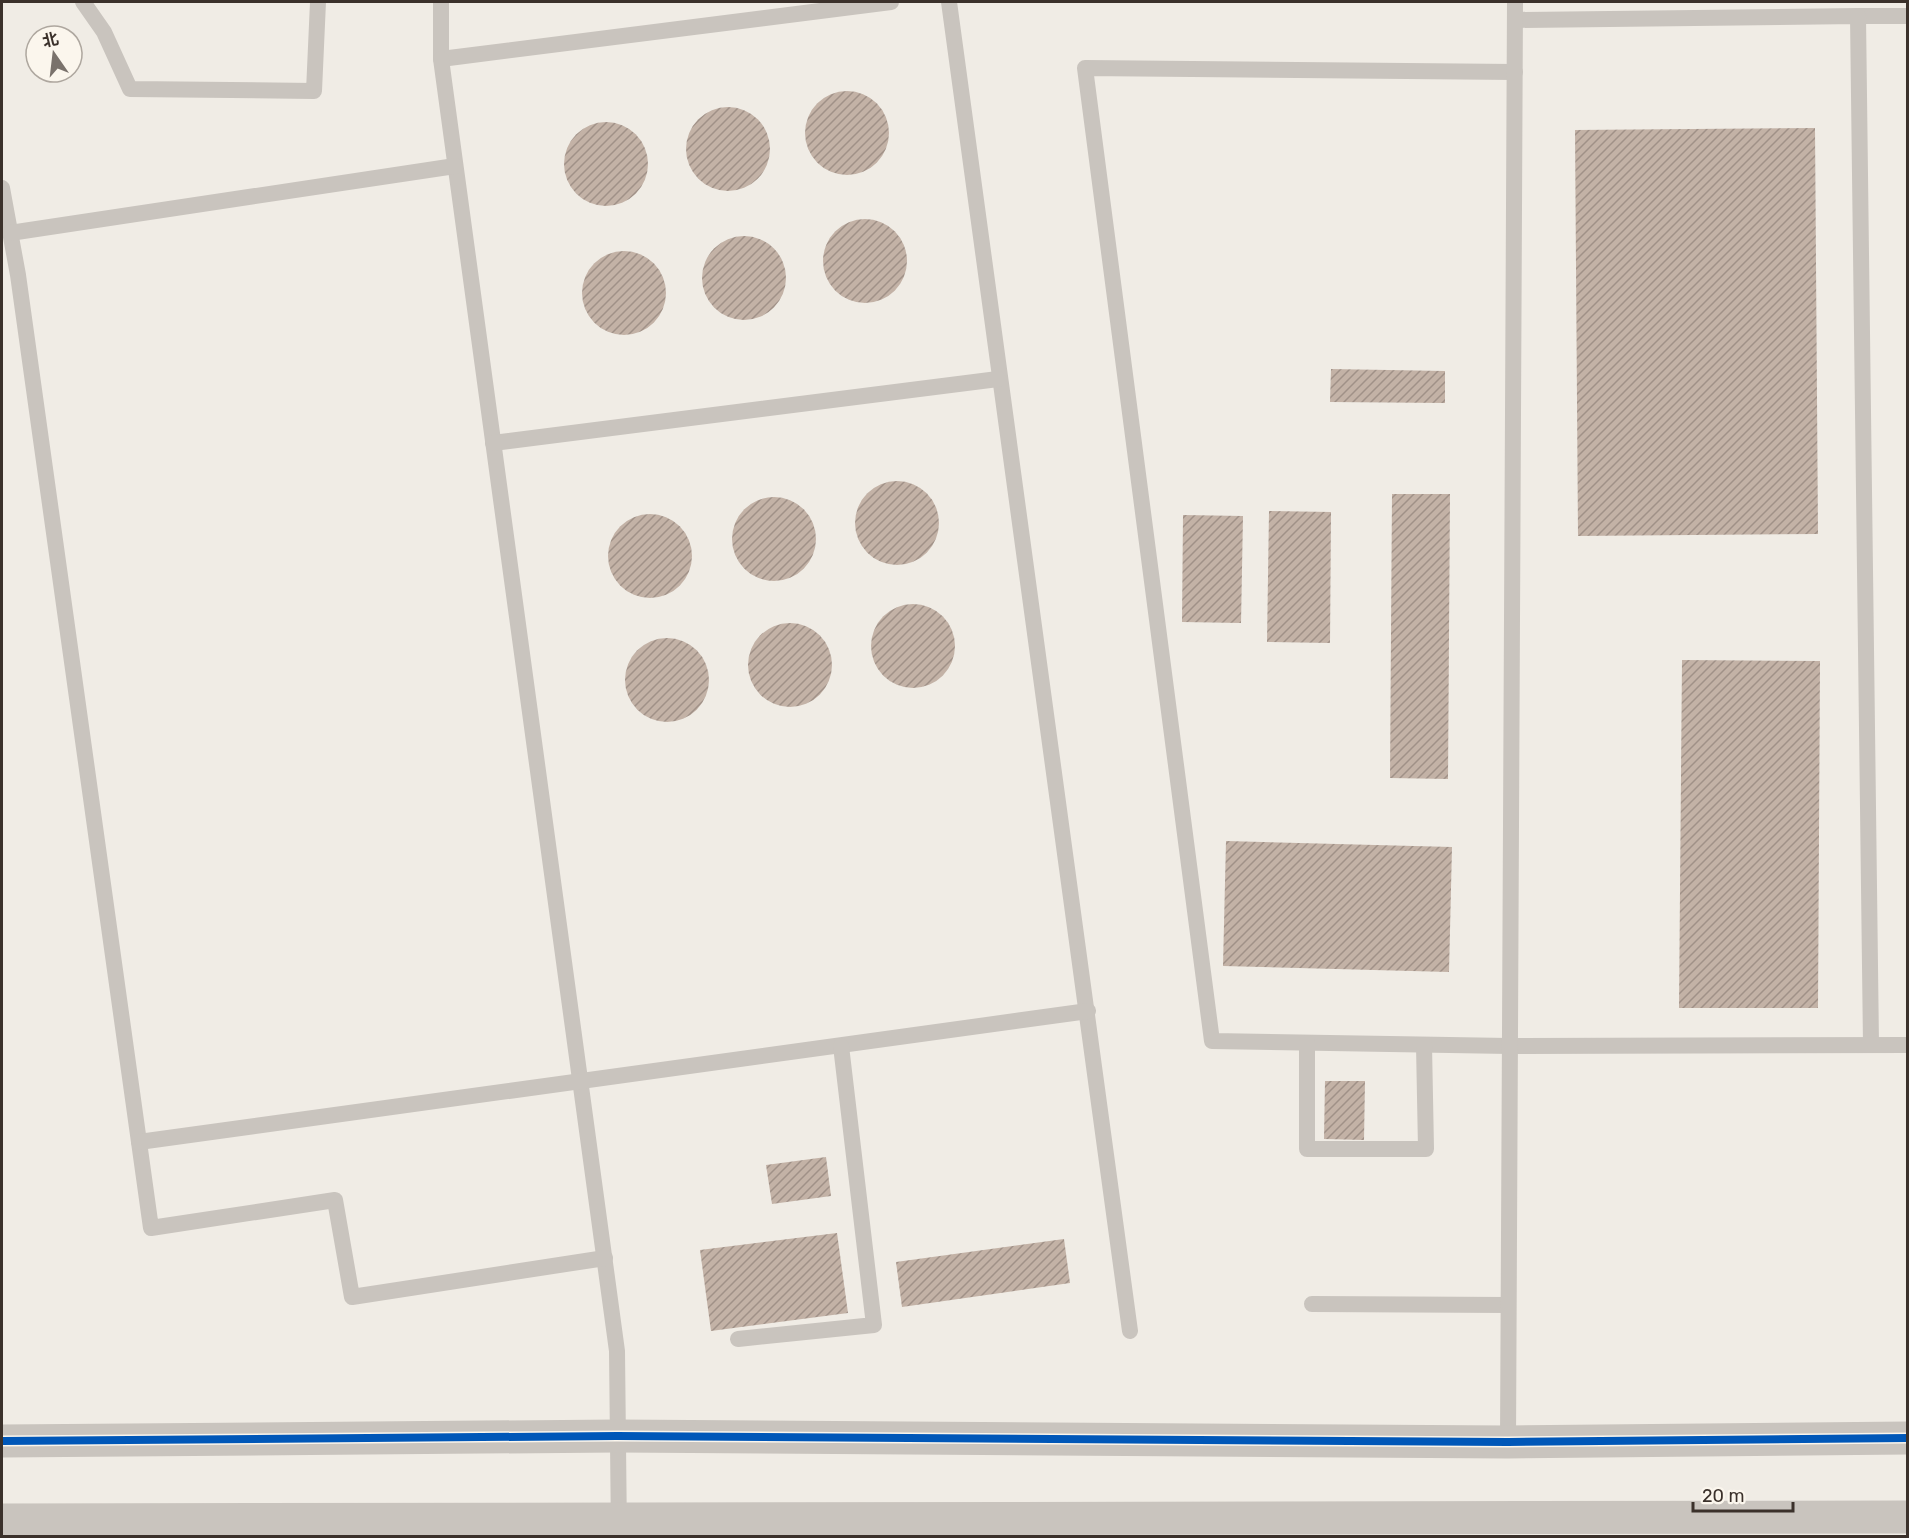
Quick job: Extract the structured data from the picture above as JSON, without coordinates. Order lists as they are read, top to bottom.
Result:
{
  "scale_bar": "20 m",
  "north": "top"
}
